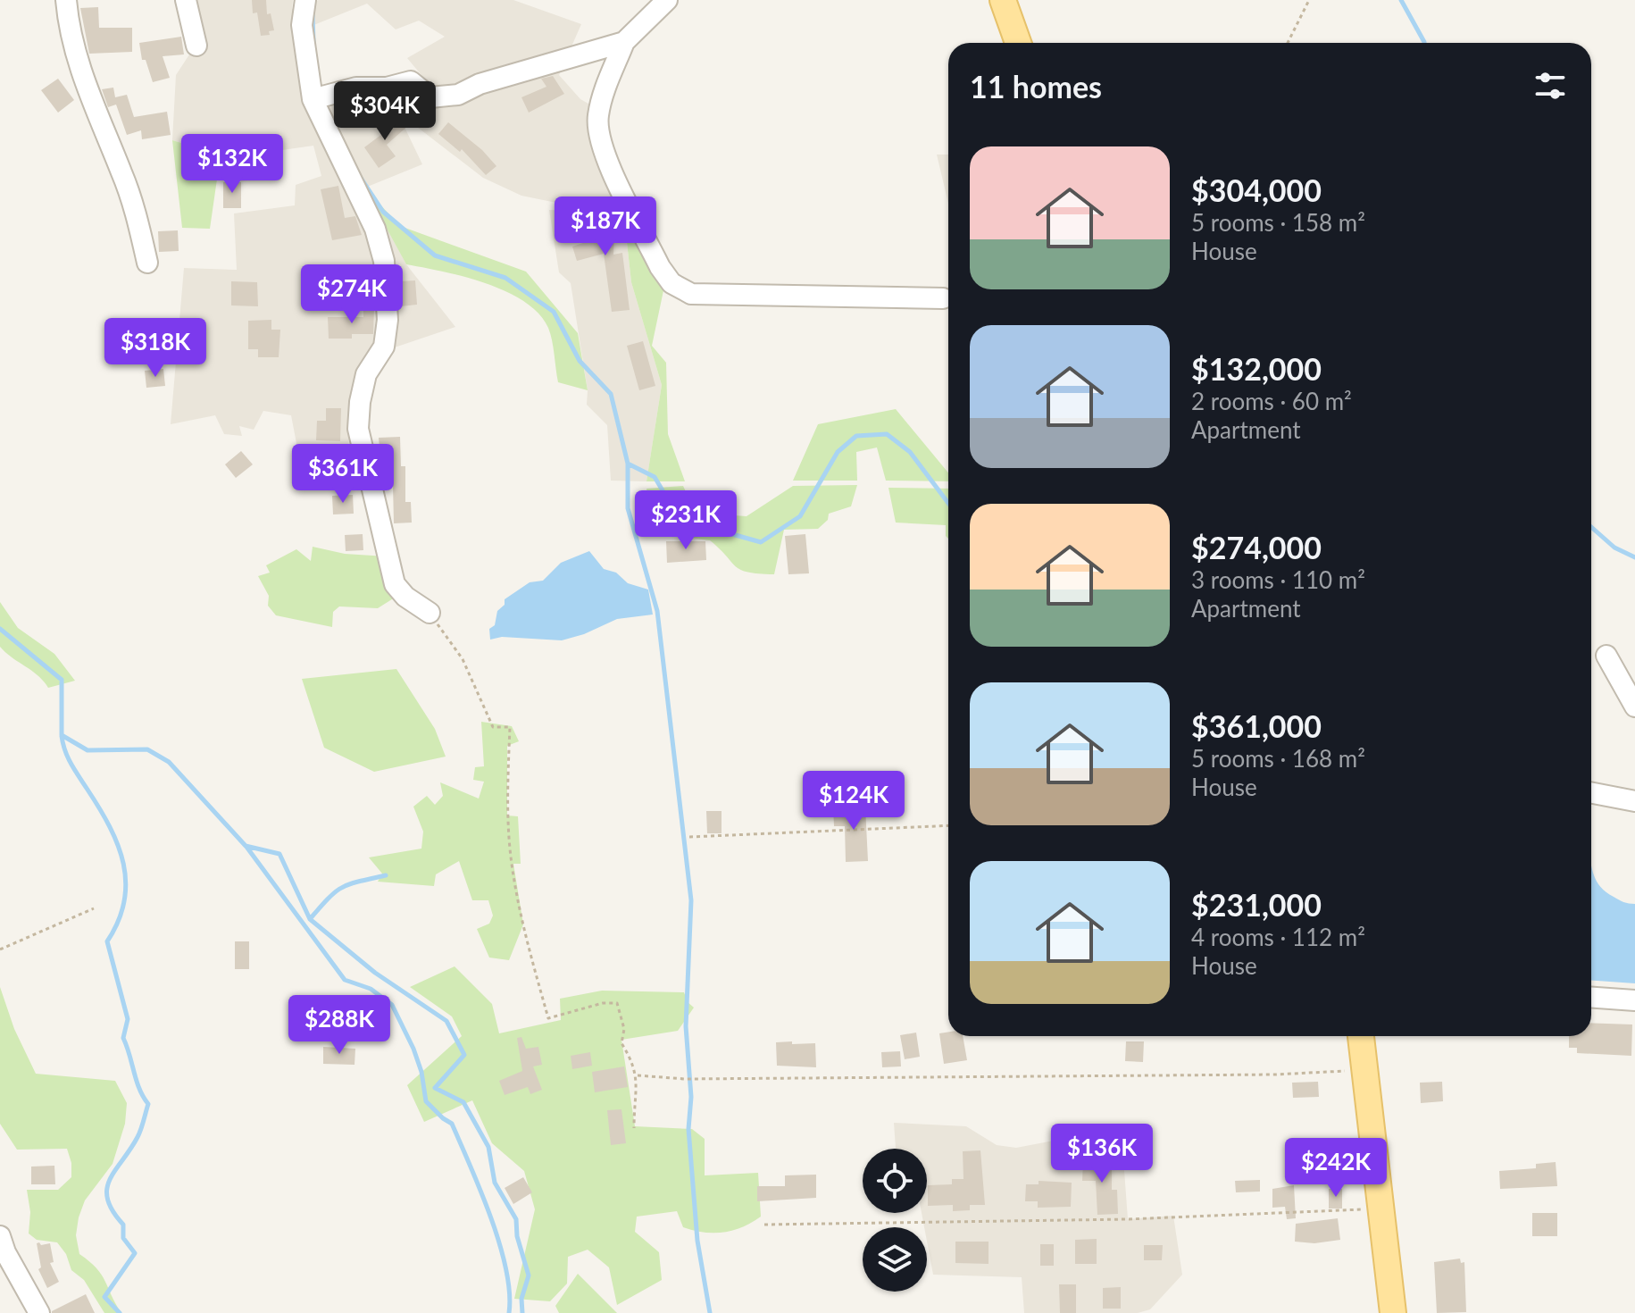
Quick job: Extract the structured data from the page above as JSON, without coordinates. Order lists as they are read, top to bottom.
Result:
{
  "page": {
    "heading": "11 homes",
    "price": [
      "$304K",
      "$132K",
      "$187K",
      "$274K",
      "$318K",
      "$361K",
      "$231K",
      "$124K",
      "$288K",
      "$136K",
      "$242K"
    ],
    "list": [
      {
        "name": "$304,000",
        "note": "5 rooms · 158 m² · House"
      },
      {
        "name": "$132,000",
        "note": "2 rooms · 60 m² · Apartment"
      },
      {
        "name": "$274,000",
        "note": "3 rooms · 110 m² · Apartment"
      },
      {
        "name": "$361,000",
        "note": "5 rooms · 168 m² · House"
      },
      {
        "name": "$231,000",
        "note": "4 rooms · 112 m² · House"
      }
    ]
  }
}
